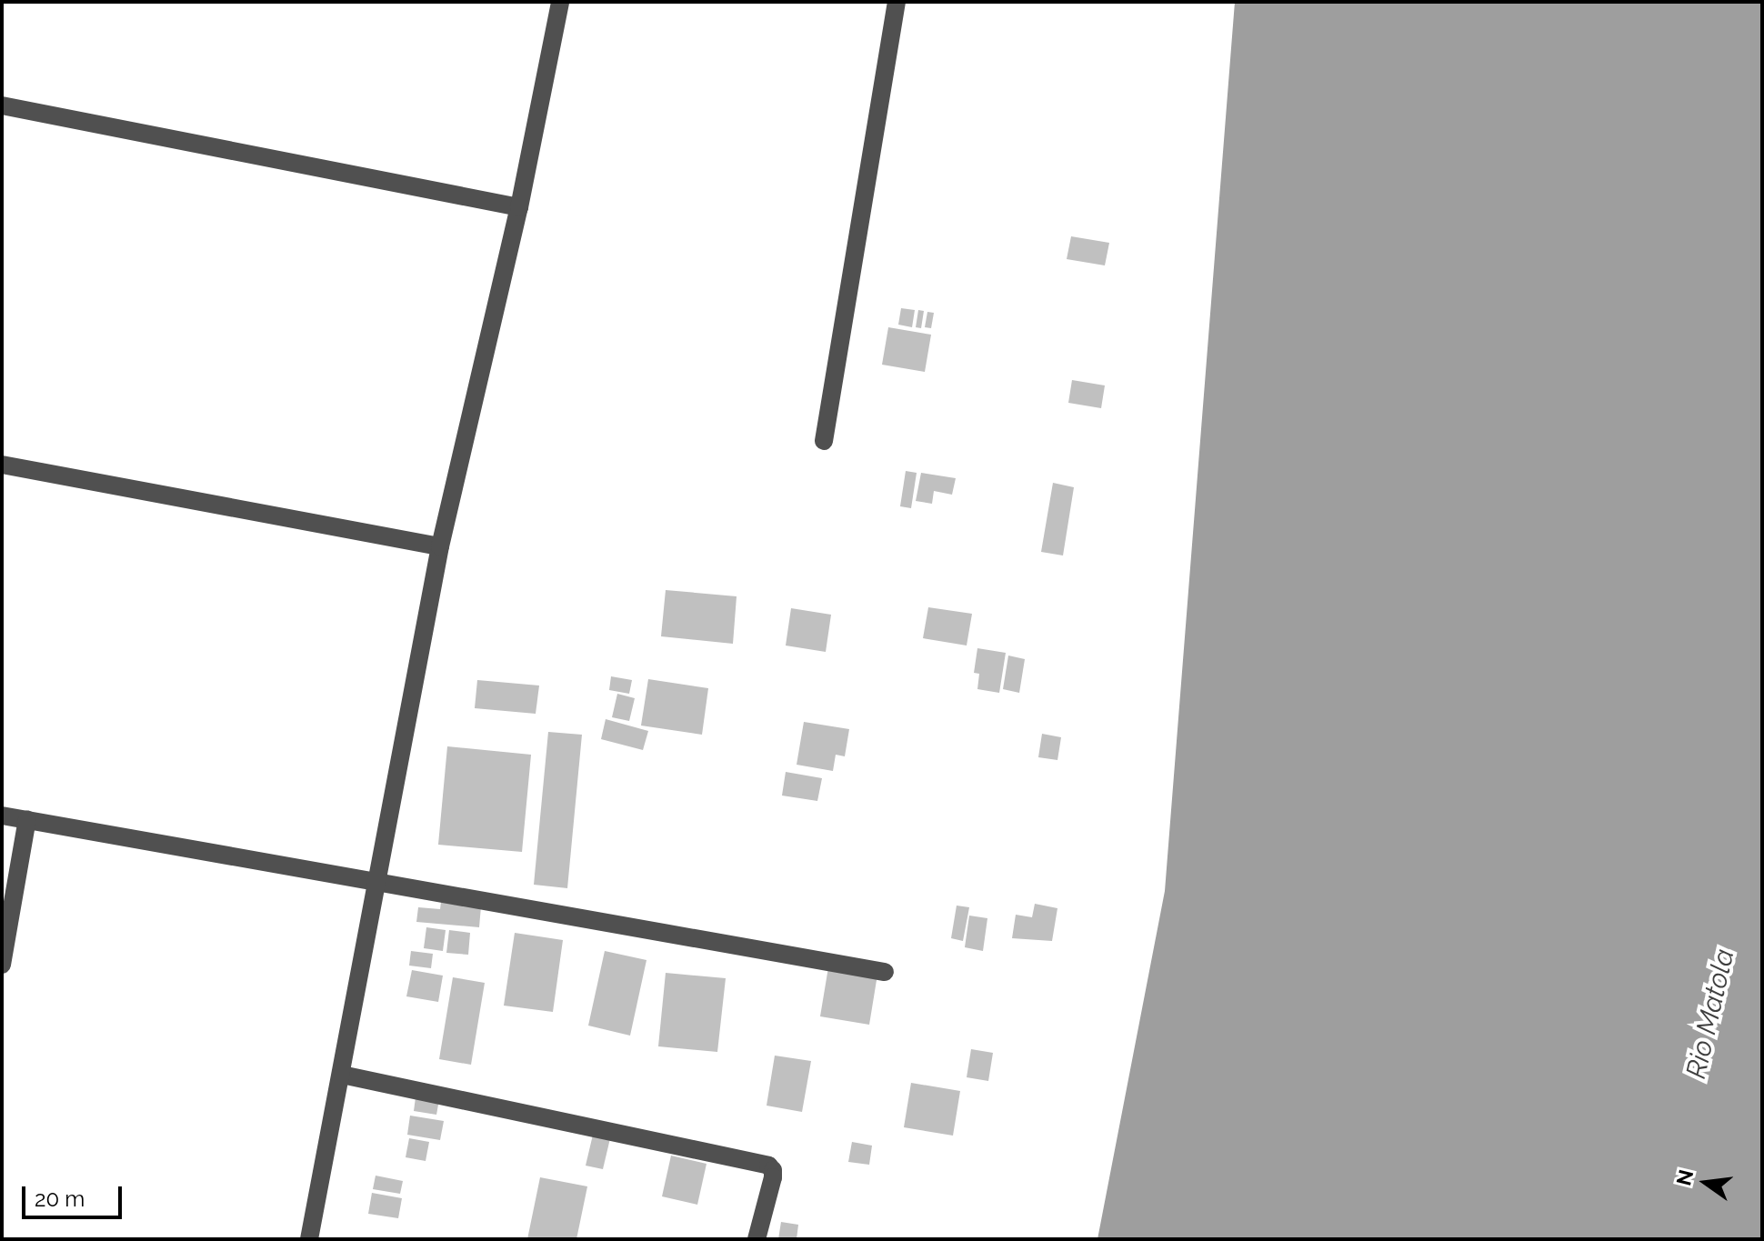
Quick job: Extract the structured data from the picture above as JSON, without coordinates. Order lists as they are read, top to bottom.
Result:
{
  "water": ["Rio Matola"],
  "scale_bar": "20 m",
  "north": "left"
}
